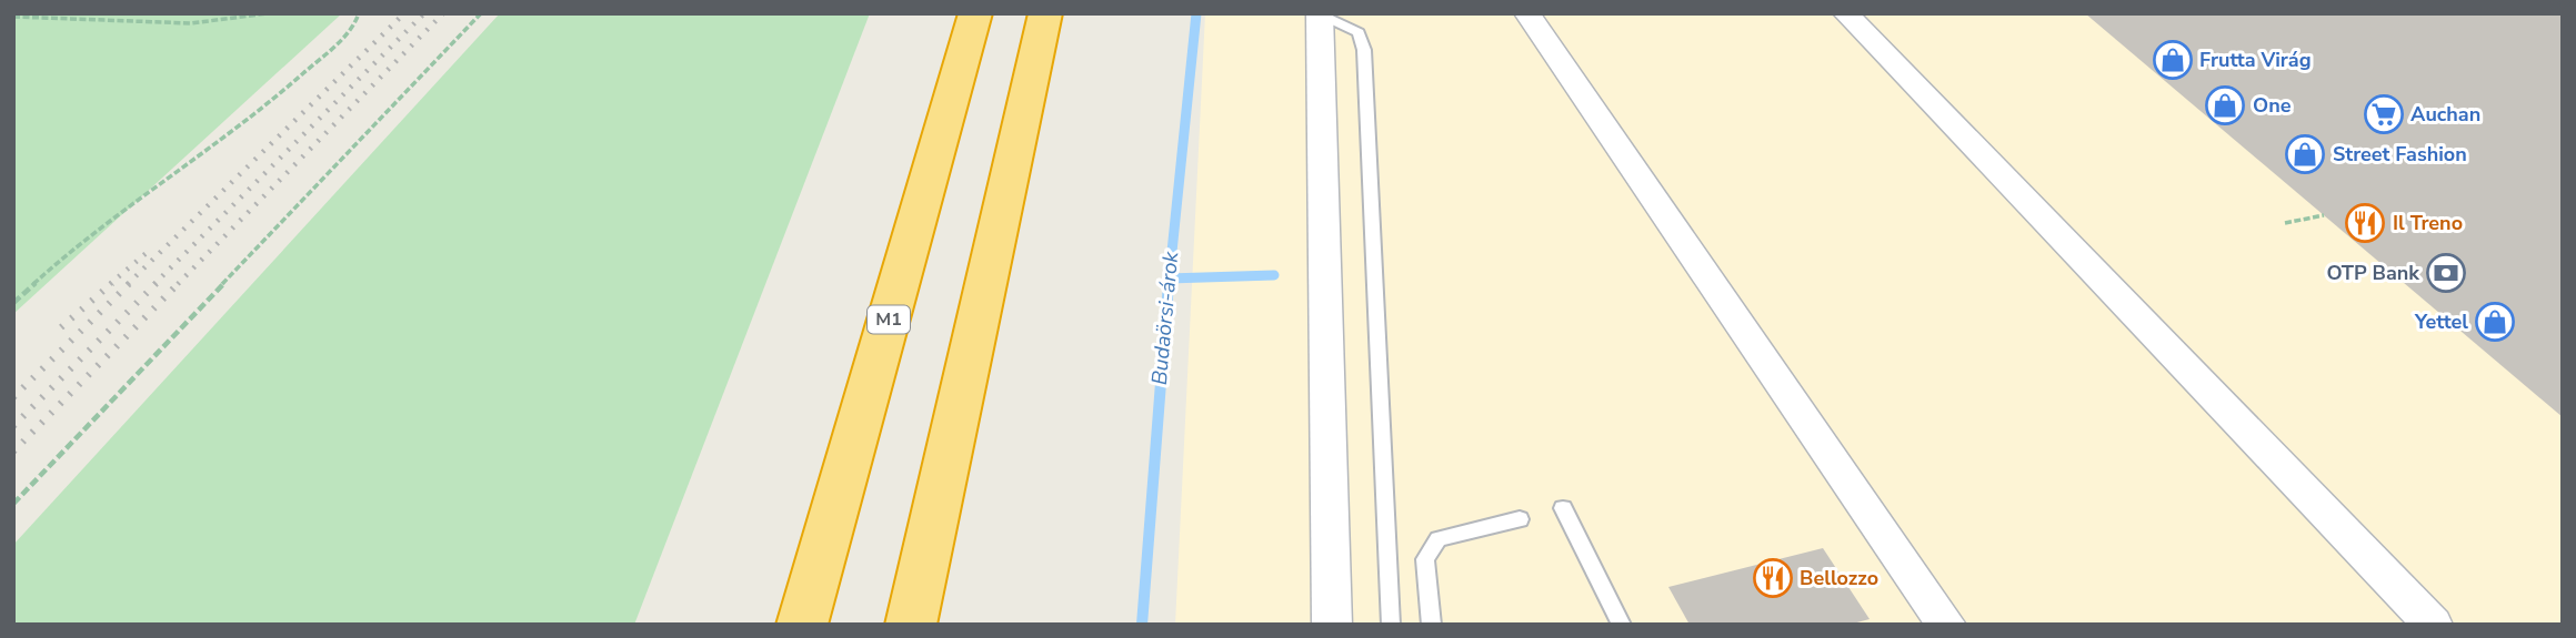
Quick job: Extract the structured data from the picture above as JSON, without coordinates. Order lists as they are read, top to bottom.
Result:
{
  "streets": {
    "highway": ["M1"]
  },
  "water": ["Budaörsi-árok"],
  "places": {
    "shop": [
      "Frutta Virág",
      "One",
      "Street Fashion",
      "Yettel"
    ],
    "supermarket": ["Auchan"],
    "restaurant": ["Il Treno", "Bellozzo"],
    "bank": ["OTP Bank"]
  }
}
